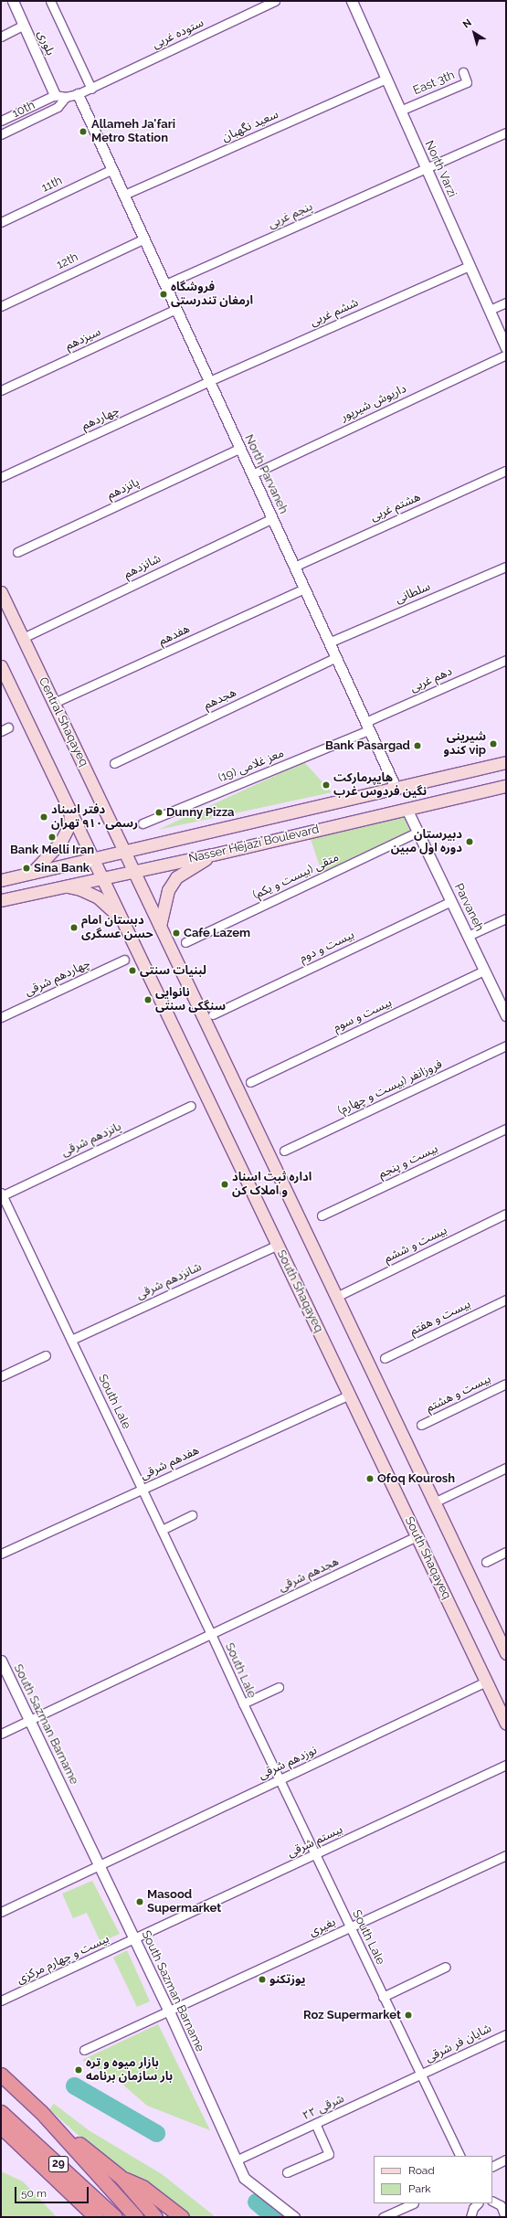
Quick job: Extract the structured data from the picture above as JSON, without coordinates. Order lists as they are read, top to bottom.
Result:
{
  "streets": {
    "highway": ["29"],
    "main road": ["Central Shaqayeq", "Nasser Hejazi Boulevard", "South Shaqayeq"],
    "street": [
      "ستوده غربی",
      "بلوری",
      "East 3th",
      "10th",
      "سعید نگهبان",
      "North Varzi",
      "11th",
      "پنجم غربی",
      "12th",
      "ششم غربی",
      "سیزدهم",
      "داریوش شیرپور",
      "چهاردهم",
      "North Parvaneh",
      "پانزدهم",
      "هشتم غربی",
      "شانزدهم",
      "سلطانی",
      "هفدهم",
      "دهم غربی",
      "هجدهم",
      "معز غلامی (19)",
      "متقی (بیست و یکم)",
      "Parvaneh",
      "بیست و دوم",
      "چهاردهم شرقی",
      "بیست و سوم",
      "فروزانفر (بیست و چهارم)",
      "پانزدهم شرقی",
      "بیست و پنجم",
      "بیست و ششم",
      "شانزدهم شرقی",
      "بیست و هفتم",
      "بیست و هشتم",
      "South Lale",
      "هفدهم شرقی",
      "هجدهم شرقی",
      "South Sazman Barname",
      "نوزدهم شرقی",
      "بیستم شرقی",
      "بغیری",
      "بیست و چهارم مرکزی",
      "شایان فر شرقی",
      "۲۲ شرقی"
    ]
  },
  "crossings": [
    ["ستوده غربی", "بلوری"],
    ["ستوده غربی", "10th"],
    ["بلوری", "10th"],
    ["East 3th", "North Varzi"],
    ["سعید نگهبان", "North Varzi"],
    ["سعید نگهبان", "North Parvaneh"],
    ["North Varzi", "پنجم غربی"],
    ["North Varzi", "ششم غربی"],
    ["11th", "North Parvaneh"],
    ["پنجم غربی", "North Parvaneh"],
    ["12th", "North Parvaneh"],
    ["ششم غربی", "چهاردهم"],
    ["ششم غربی", "North Parvaneh"],
    ["سیزدهم", "North Parvaneh"],
    ["داریوش شیرپور", "North Parvaneh"],
    ["چهاردهم", "North Parvaneh"],
    ["North Parvaneh", "پانزدهم"],
    ["North Parvaneh", "هشتم غربی"],
    ["North Parvaneh", "شانزدهم"],
    ["North Parvaneh", "سلطانی"],
    ["North Parvaneh", "هفدهم"],
    ["North Parvaneh", "دهم غربی"],
    ["North Parvaneh", "هجدهم"],
    ["North Parvaneh", "معز غلامی (19)"],
    ["North Parvaneh", "Nasser Hejazi Boulevard"],
    ["شانزدهم", "Central Shaqayeq"],
    ["هفدهم", "Central Shaqayeq"],
    ["دهم غربی", "معز غلامی (19)"],
    ["Central Shaqayeq", "Nasser Hejazi Boulevard"],
    ["Nasser Hejazi Boulevard", "Parvaneh"],
    ["Nasser Hejazi Boulevard", "South Shaqayeq"],
    ["متقی (بیست و یکم)", "Parvaneh"],
    ["Parvaneh", "بیست و دوم"],
    ["Parvaneh", "بیست و سوم"],
    ["پانزدهم شرقی", "South Lale"],
    ["شانزدهم شرقی", "South Shaqayeq"],
    ["شانزدهم شرقی", "South Lale"],
    ["South Shaqayeq", "هفدهم شرقی"],
    ["South Shaqayeq", "هجدهم شرقی"],
    ["South Shaqayeq", "نوزدهم شرقی"],
    ["South Lale", "هفدهم شرقی"],
    ["South Lale", "هجدهم شرقی"],
    ["South Lale", "نوزدهم شرقی"],
    ["South Lale", "بیستم شرقی"],
    ["South Lale", "بغیری"],
    ["South Lale", "شایان فر شرقی"],
    ["South Lale", "۲۲ شرقی"],
    ["هجدهم شرقی", "South Sazman Barname"],
    ["South Sazman Barname", "نوزدهم شرقی"],
    ["South Sazman Barname", "بیستم شرقی"],
    ["South Sazman Barname", "بغیری"],
    ["South Sazman Barname", "بیست و چهارم مرکزی"],
    ["South Sazman Barname", "۲۲ شرقی"],
    ["بیستم شرقی", "بیست و چهارم مرکزی"],
    ["شایان فر شرقی", "۲۲ شرقی"]
  ],
  "places": [
    "Allameh Ja'fari Metro Station",
    "فروشگاه ارمغان تندرستی",
    "شیرینی کندو vip",
    "Bank Pasargad",
    "هایپرمارکت نگین فردوس غرب",
    "Dunny Pizza",
    "دفتر اسناد رسمی ۹۱۰ تهران",
    "Bank Melli Iran",
    "دبیرستان دوره اول مبین",
    "Sina Bank",
    "دبستان امام حسن عسگری",
    "Cafe Lazem",
    "لبنیات سنتی",
    "نانوایی سنگکی سنتی",
    "اداره ثبت اسناد و املاک کن",
    "Ofoq Kourosh",
    "Masood Supermarket",
    "یوزتکنو",
    "Roz Supermarket",
    "بازار میوه و تره بار سازمان برنامه"
  ],
  "legend": ["Road", "Park"],
  "scale_bar": "50 m",
  "north": "top left"
}
